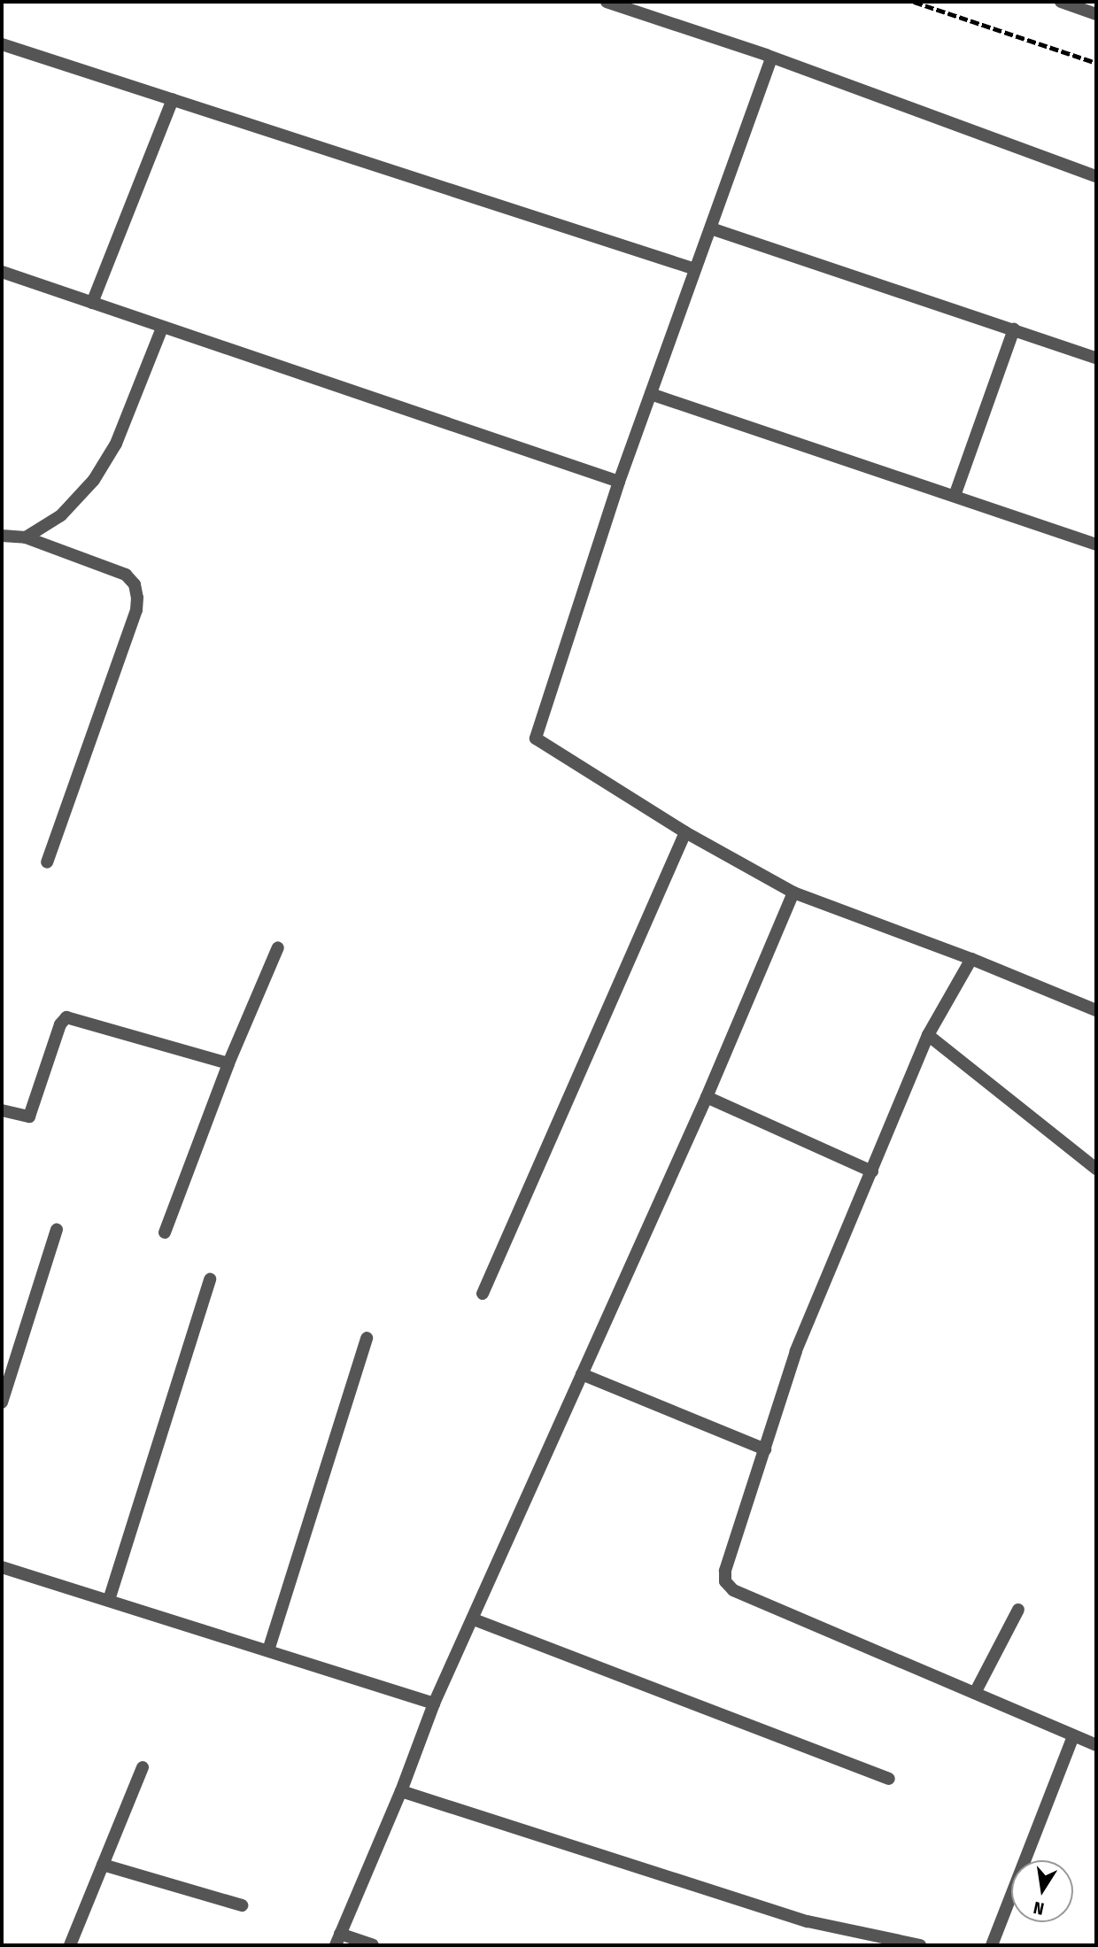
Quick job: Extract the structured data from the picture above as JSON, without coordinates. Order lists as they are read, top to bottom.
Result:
{
  "north": "bottom"
}
